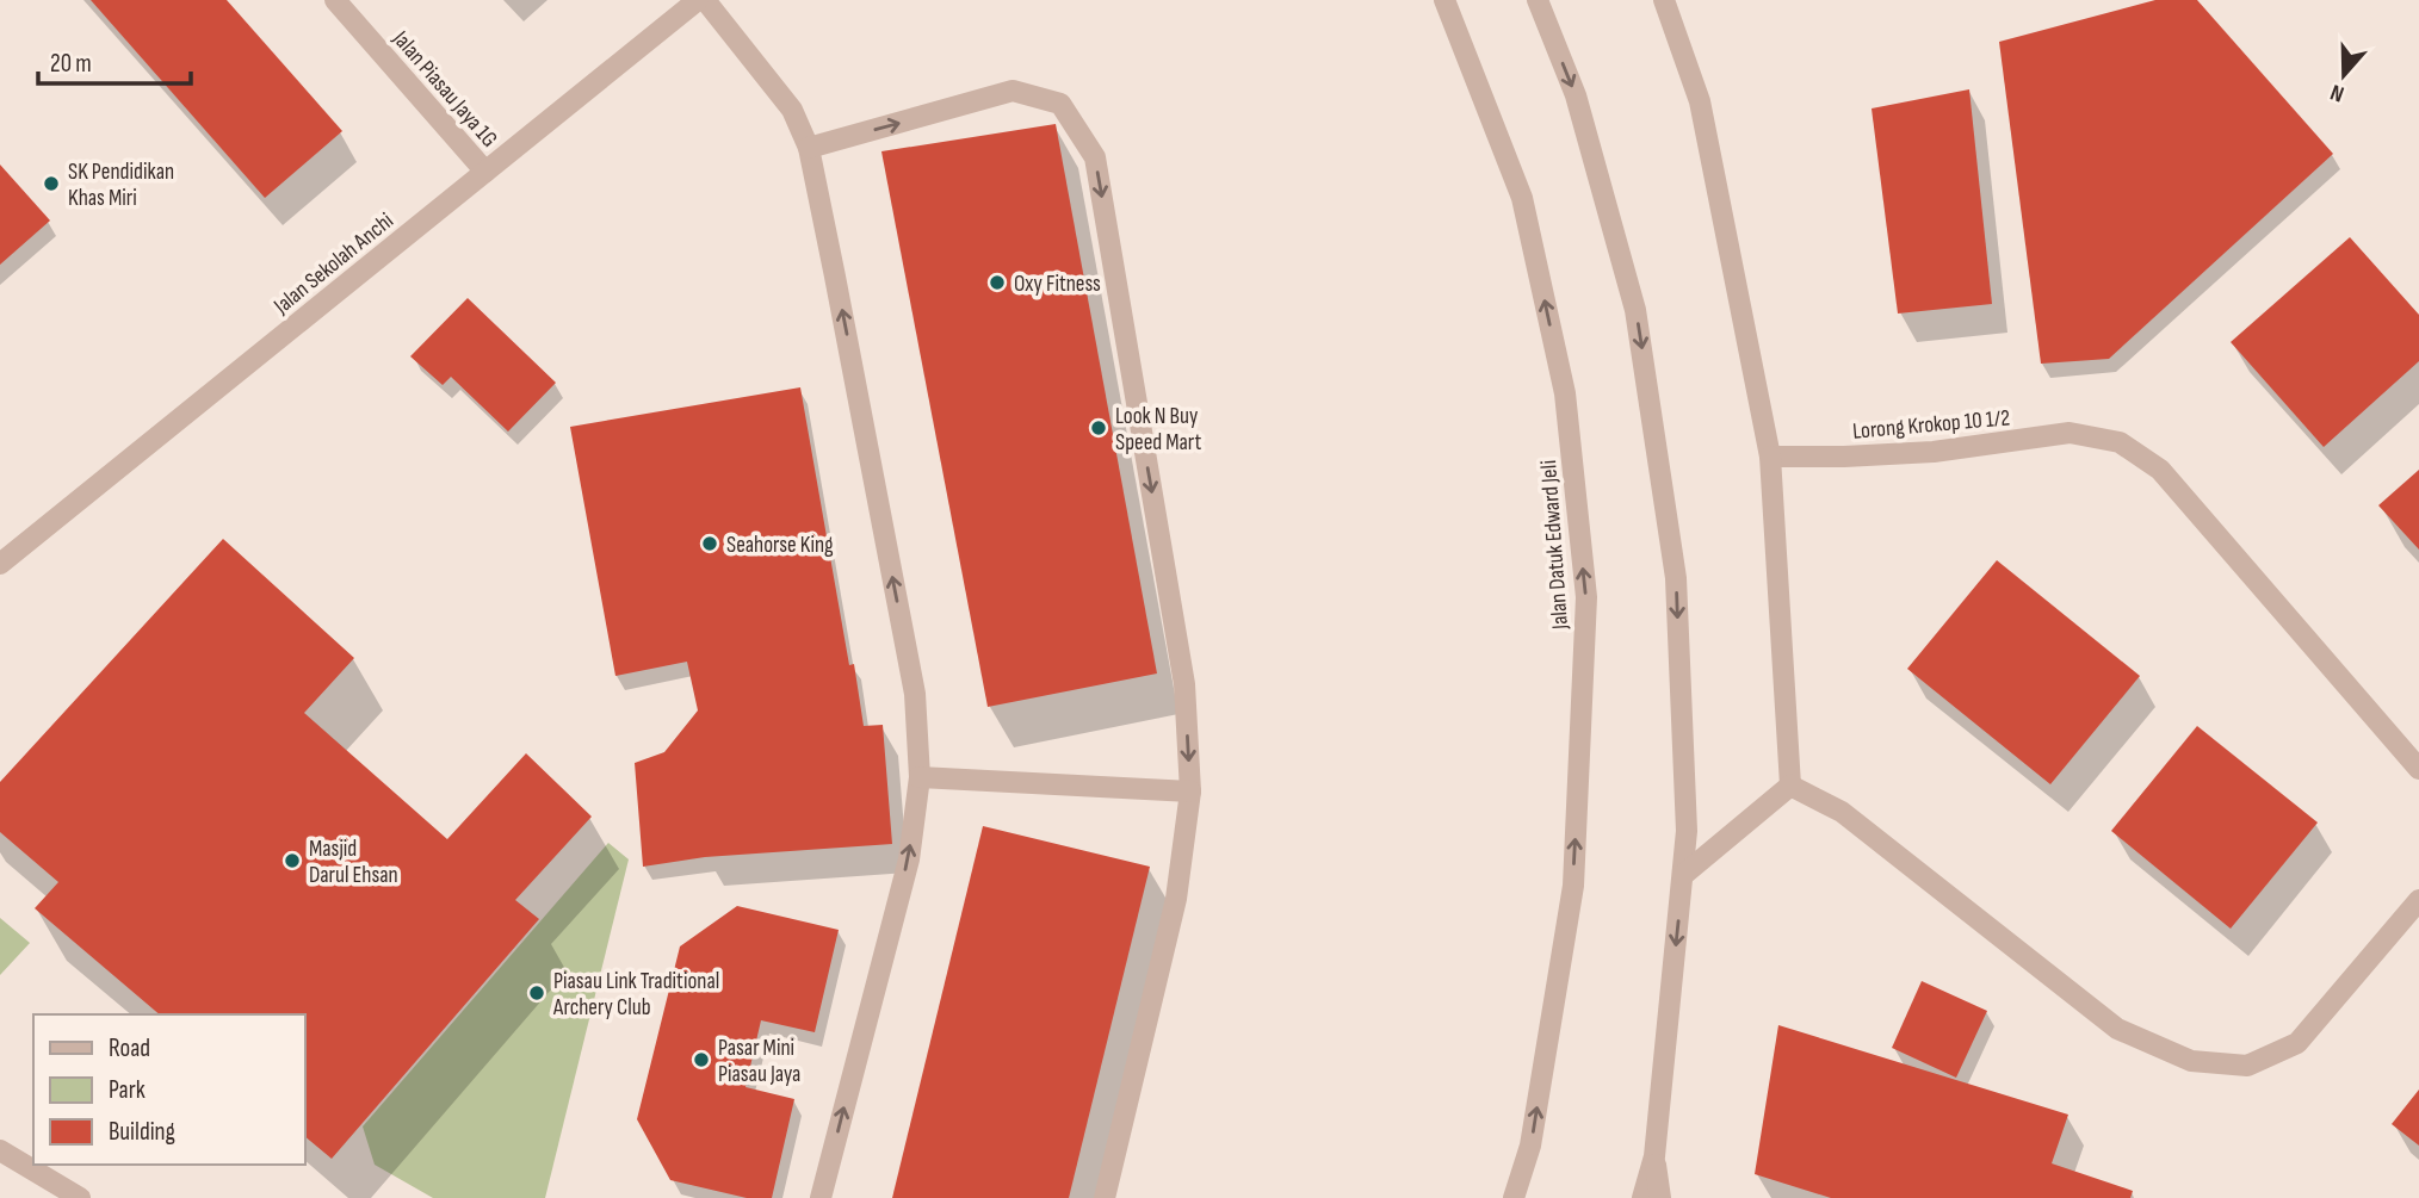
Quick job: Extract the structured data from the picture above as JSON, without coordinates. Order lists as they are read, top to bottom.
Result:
{
  "streets": {
    "street": [
      "Jalan Piasau Jaya 1G",
      "Jalan Sekolah Anchi",
      "Lorong Krokop 10 1/2",
      "Jalan Datuk Edward Jeli"
    ]
  },
  "crossings": [
    ["Jalan Piasau Jaya 1G", "Jalan Sekolah Anchi"]
  ],
  "places": [
    "SK Pendidikan Khas Miri",
    "Oxy Fitness",
    "Look N Buy Speed Mart",
    "Seahorse King",
    "Masjid Darul Ehsan",
    "Piasau Link Traditional Archery Club",
    "Pasar Mini Piasau Jaya"
  ],
  "legend": ["Road", "Park", "Building"],
  "scale_bar": "20 m",
  "north": "bottom"
}
